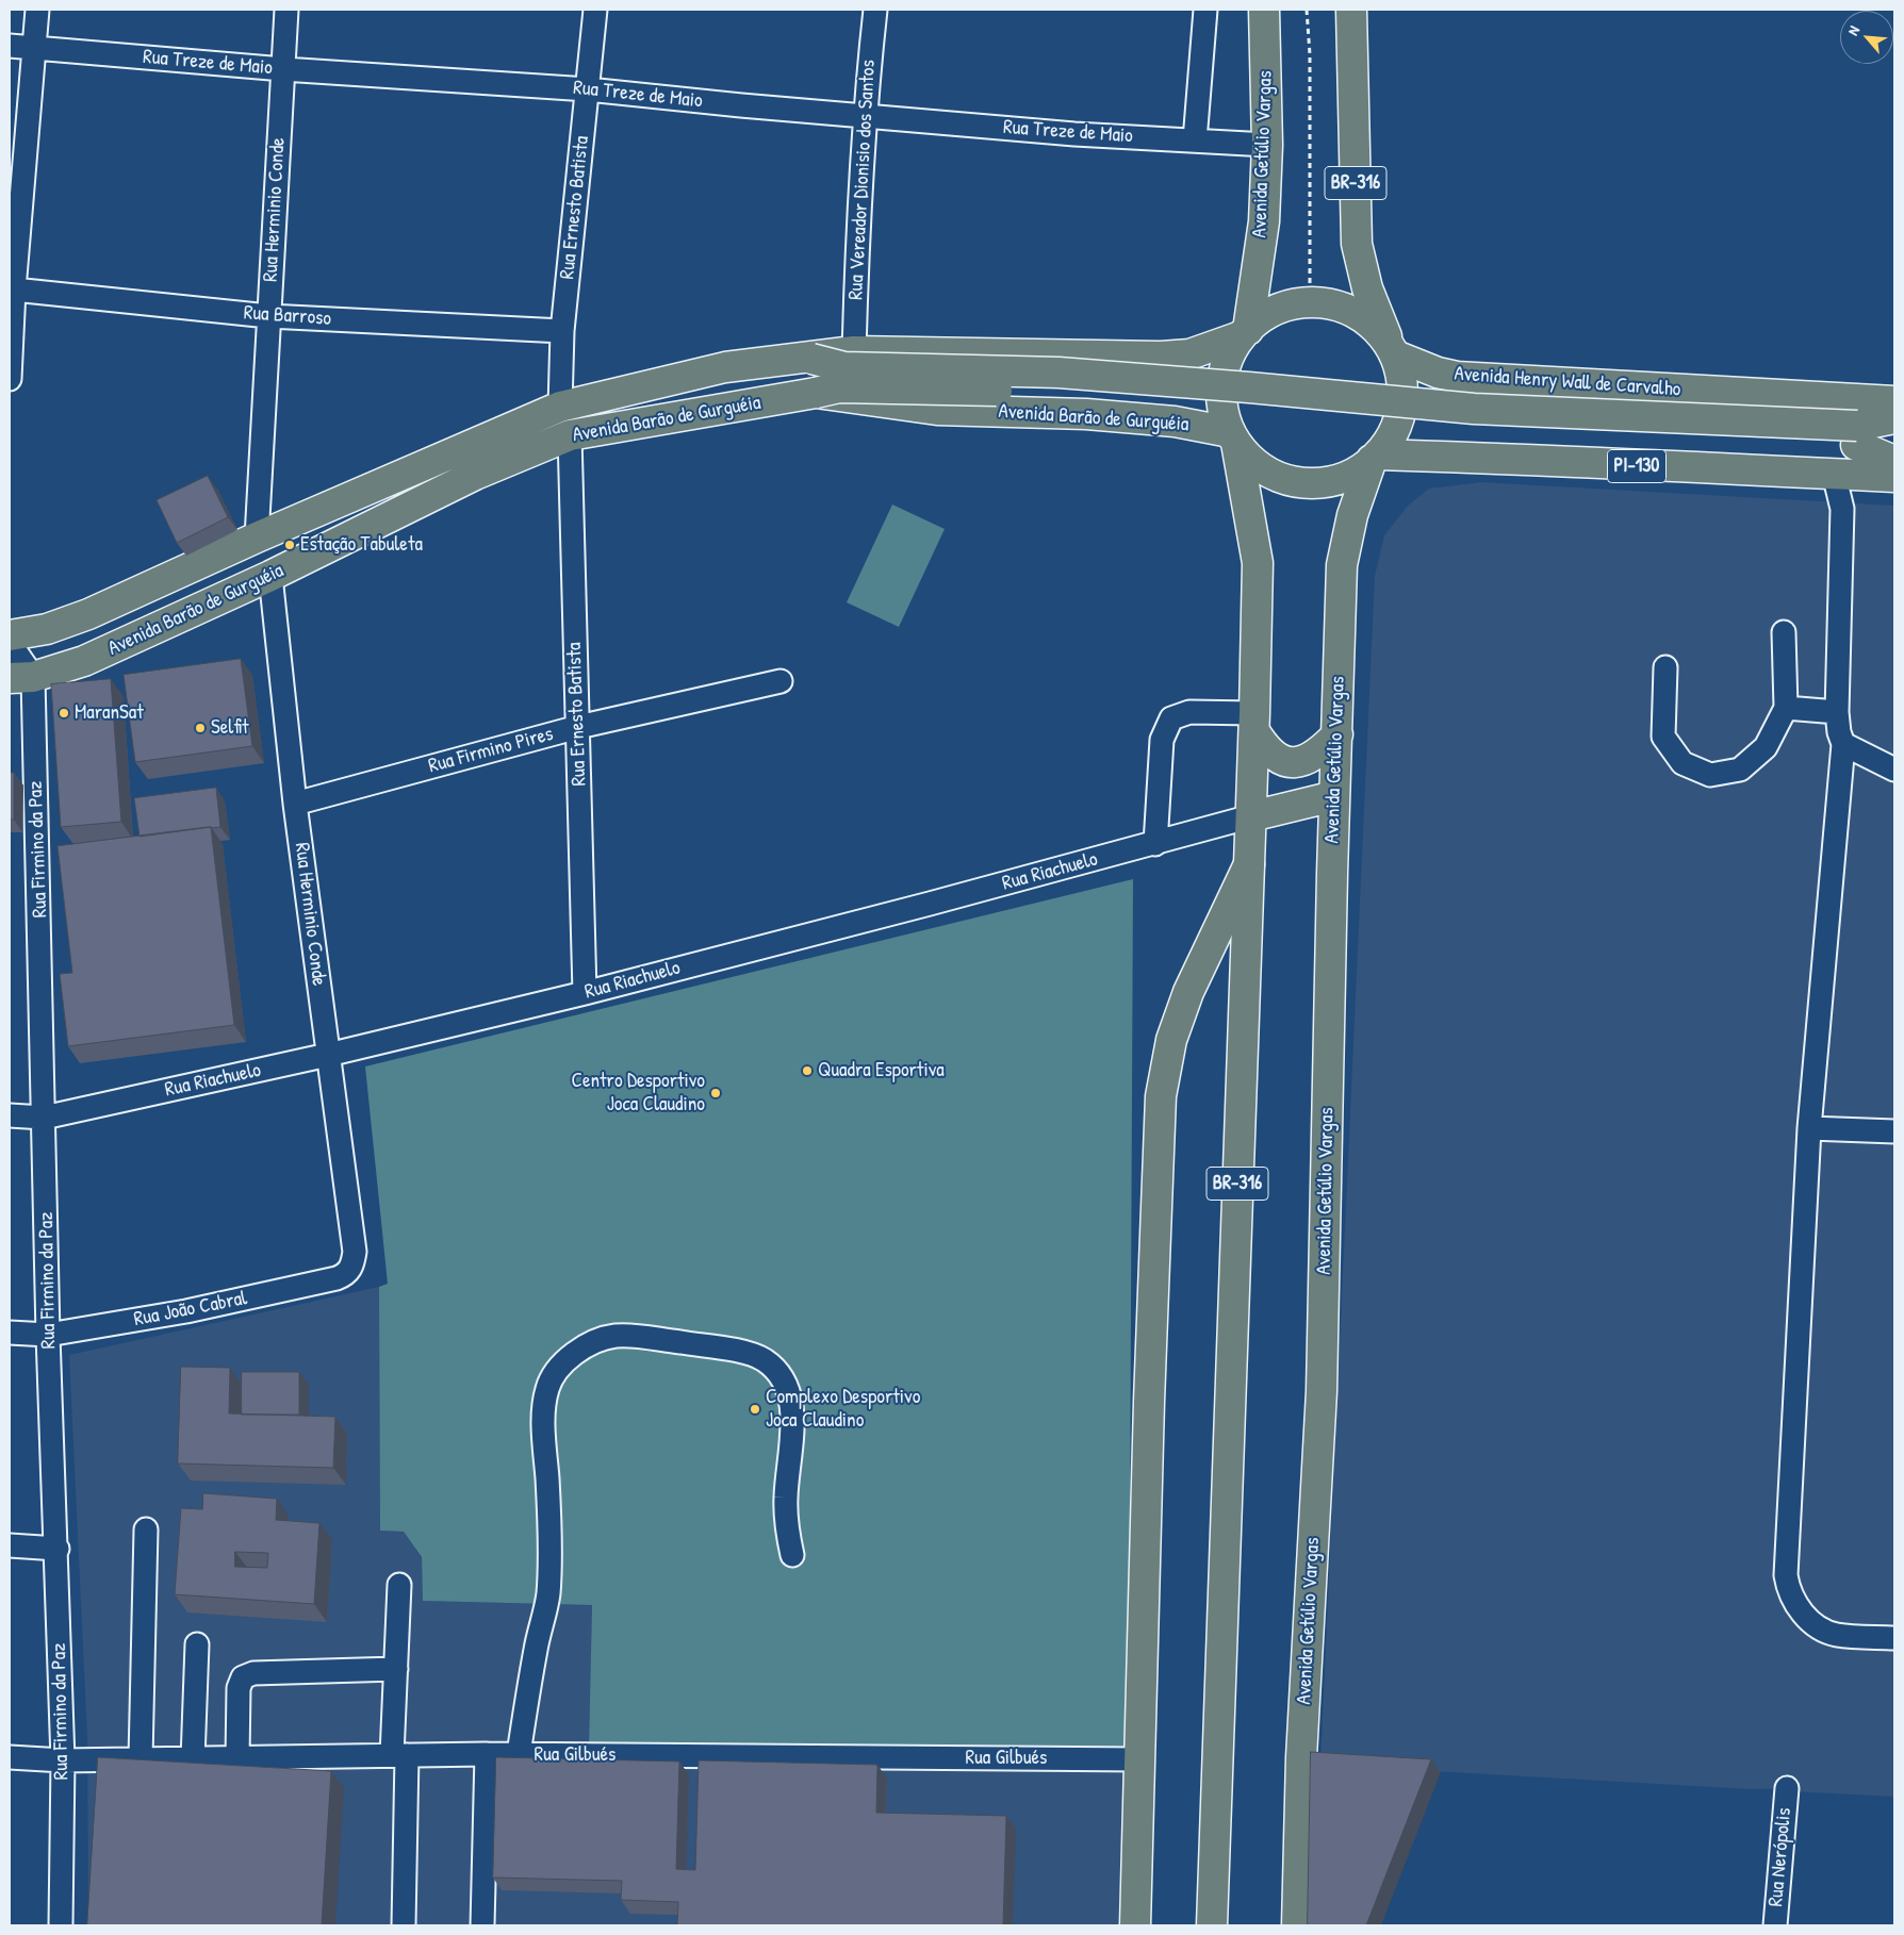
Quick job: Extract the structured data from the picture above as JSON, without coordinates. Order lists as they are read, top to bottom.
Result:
{
  "streets": {
    "main road": [
      "Avenida Getúlio Vargas",
      "BR-316",
      "Avenida Henry Wall de Carvalho",
      "Avenida Barão de Gurguéia",
      "PI-130"
    ],
    "street": [
      "Rua Treze de Maio",
      "Rua Vereador Dionisio dos Santos",
      "Rua Ernesto Batista",
      "Rua Herminio Conde",
      "Rua Barroso",
      "Rua Firmino Pires",
      "Rua Firmino da Paz",
      "Rua Riachuelo",
      "Rua João Cabral",
      "Rua Gilbués",
      "Rua Nerópolis"
    ]
  },
  "crossings": [
    ["Rua Treze de Maio", "Avenida Getúlio Vargas"],
    ["Rua Treze de Maio", "Rua Vereador Dionisio dos Santos"],
    ["Rua Treze de Maio", "Rua Ernesto Batista"],
    ["Rua Treze de Maio", "Rua Herminio Conde"],
    ["Avenida Getúlio Vargas", "BR-316"],
    ["Avenida Getúlio Vargas", "Avenida Henry Wall de Carvalho"],
    ["Avenida Getúlio Vargas", "Avenida Barão de Gurguéia"],
    ["Avenida Getúlio Vargas", "PI-130"],
    ["Avenida Getúlio Vargas", "Rua Riachuelo"],
    ["Avenida Getúlio Vargas", "Rua Gilbués"],
    ["Rua Vereador Dionisio dos Santos", "Avenida Barão de Gurguéia"],
    ["BR-316", "Avenida Henry Wall de Carvalho"],
    ["BR-316", "Avenida Barão de Gurguéia"],
    ["BR-316", "PI-130"],
    ["Rua Ernesto Batista", "Rua Barroso"],
    ["Rua Ernesto Batista", "Avenida Barão de Gurguéia"],
    ["Rua Ernesto Batista", "Rua Firmino Pires"],
    ["Rua Ernesto Batista", "Rua Riachuelo"],
    ["Rua Herminio Conde", "Rua Barroso"],
    ["Rua Herminio Conde", "Avenida Barão de Gurguéia"],
    ["Rua Herminio Conde", "Rua Firmino Pires"],
    ["Rua Herminio Conde", "Rua Riachuelo"],
    ["Rua Herminio Conde", "Rua João Cabral"],
    ["Avenida Henry Wall de Carvalho", "Avenida Barão de Gurguéia"],
    ["Avenida Henry Wall de Carvalho", "PI-130"],
    ["Avenida Barão de Gurguéia", "PI-130"],
    ["Avenida Barão de Gurguéia", "Rua Firmino da Paz"],
    ["Rua Firmino da Paz", "Rua Riachuelo"],
    ["Rua Firmino da Paz", "Rua João Cabral"],
    ["Rua Firmino da Paz", "Rua Gilbués"]
  ],
  "places": [
    "Estação Tabuleta",
    "MaranSat",
    "Selfit",
    "Quadra Esportiva",
    "Centro Desportivo Joca Claudino",
    "Complexo Desportivo Joca Claudino"
  ],
  "north": "top left"
}
